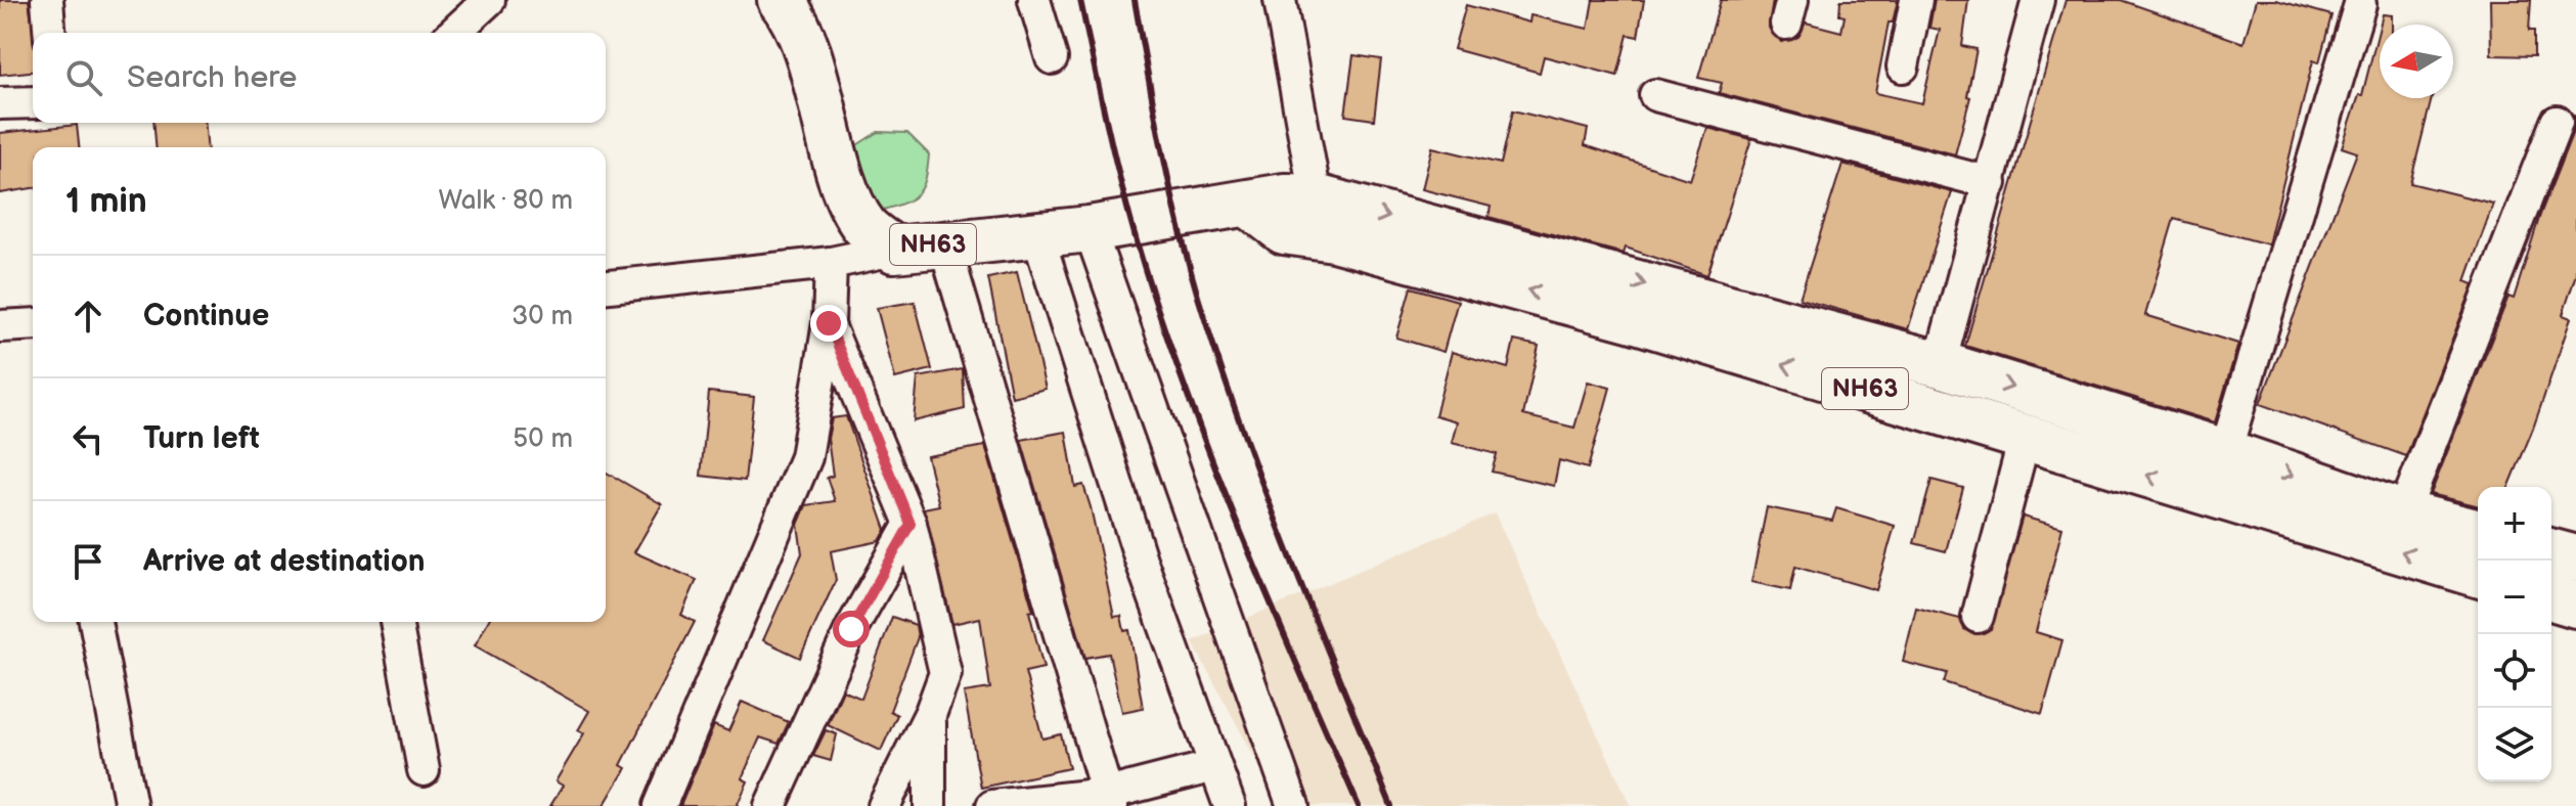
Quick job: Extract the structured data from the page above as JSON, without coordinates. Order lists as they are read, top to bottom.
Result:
{
  "streets": {
    "highway": ["NH63"]
  },
  "north": "left",
  "page": {
    "search": "Search here",
    "heading": ["1 min", "Walk · 80 m"],
    "list": [
      ["Continue", "30 m"],
      ["Turn left", "50 m"],
      "Arrive at destination"
    ],
    "map_buttons": ["+", "−"]
  }
}
